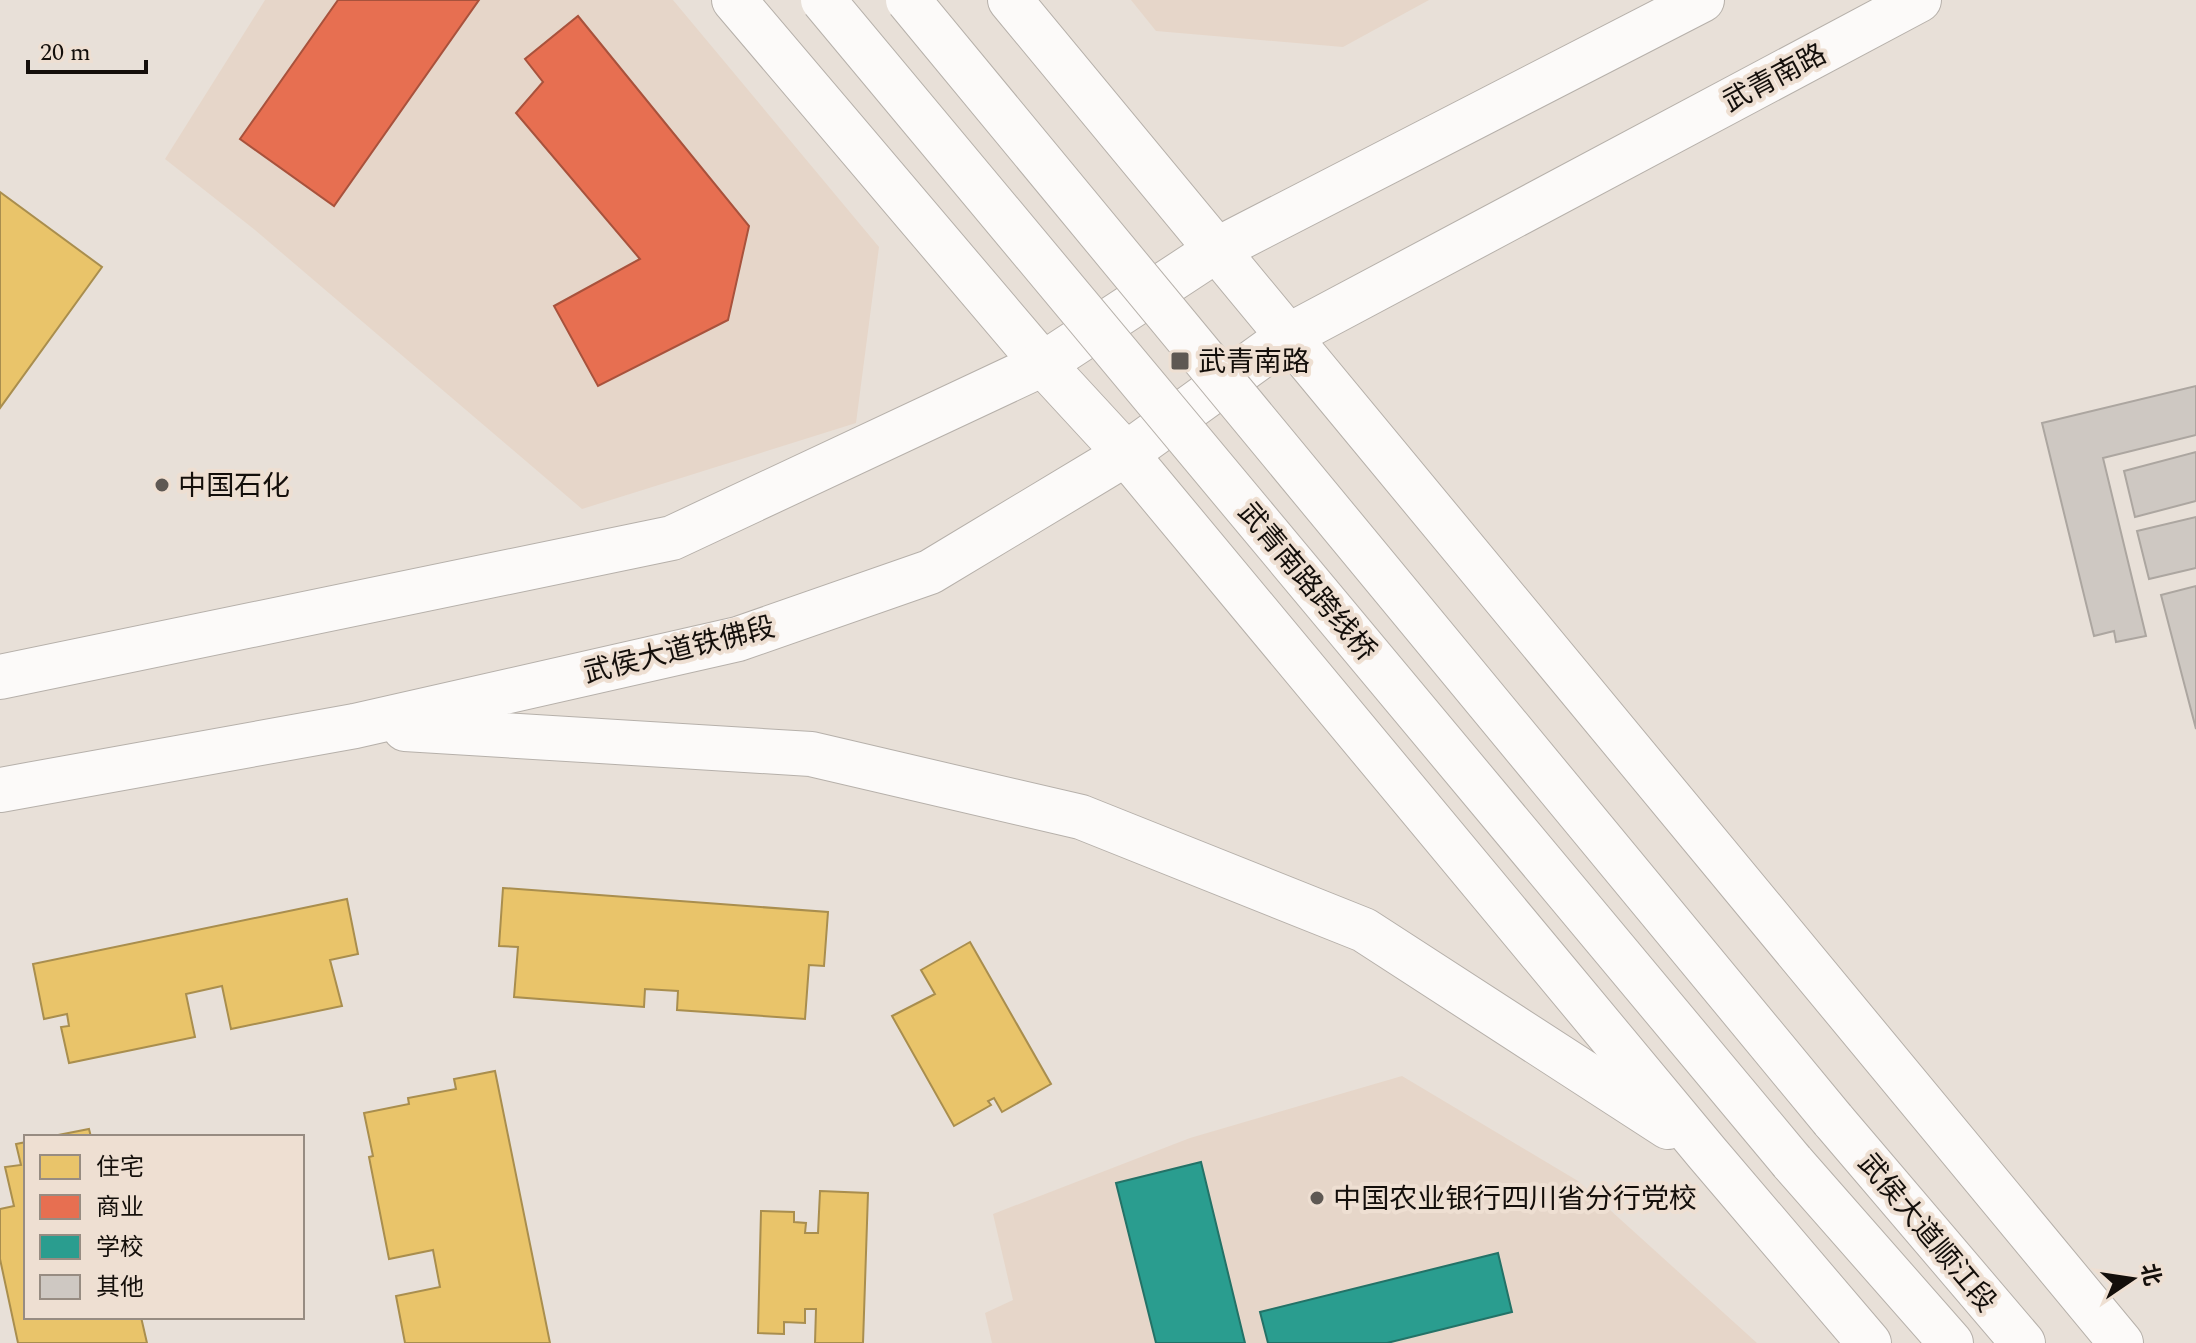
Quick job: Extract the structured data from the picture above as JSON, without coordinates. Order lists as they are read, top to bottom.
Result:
{
  "streets": {
    "main road": [
      "武青南路",
      "武青南路跨线桥",
      "武侯大道铁佛段",
      "武侯大道顺江段"
    ]
  },
  "crossings": [
    ["武青南路", "武侯大道铁佛段"],
    ["武青南路跨线桥", "武侯大道顺江段"]
  ],
  "places": {
    "transit": ["武青南路"],
    "other": ["中国石化", "中国农业银行四川省分行党校"]
  },
  "legend": [
    "住宅",
    "商业",
    "学校",
    "其他"
  ],
  "scale_bar": "20 m",
  "north": "right"
}
